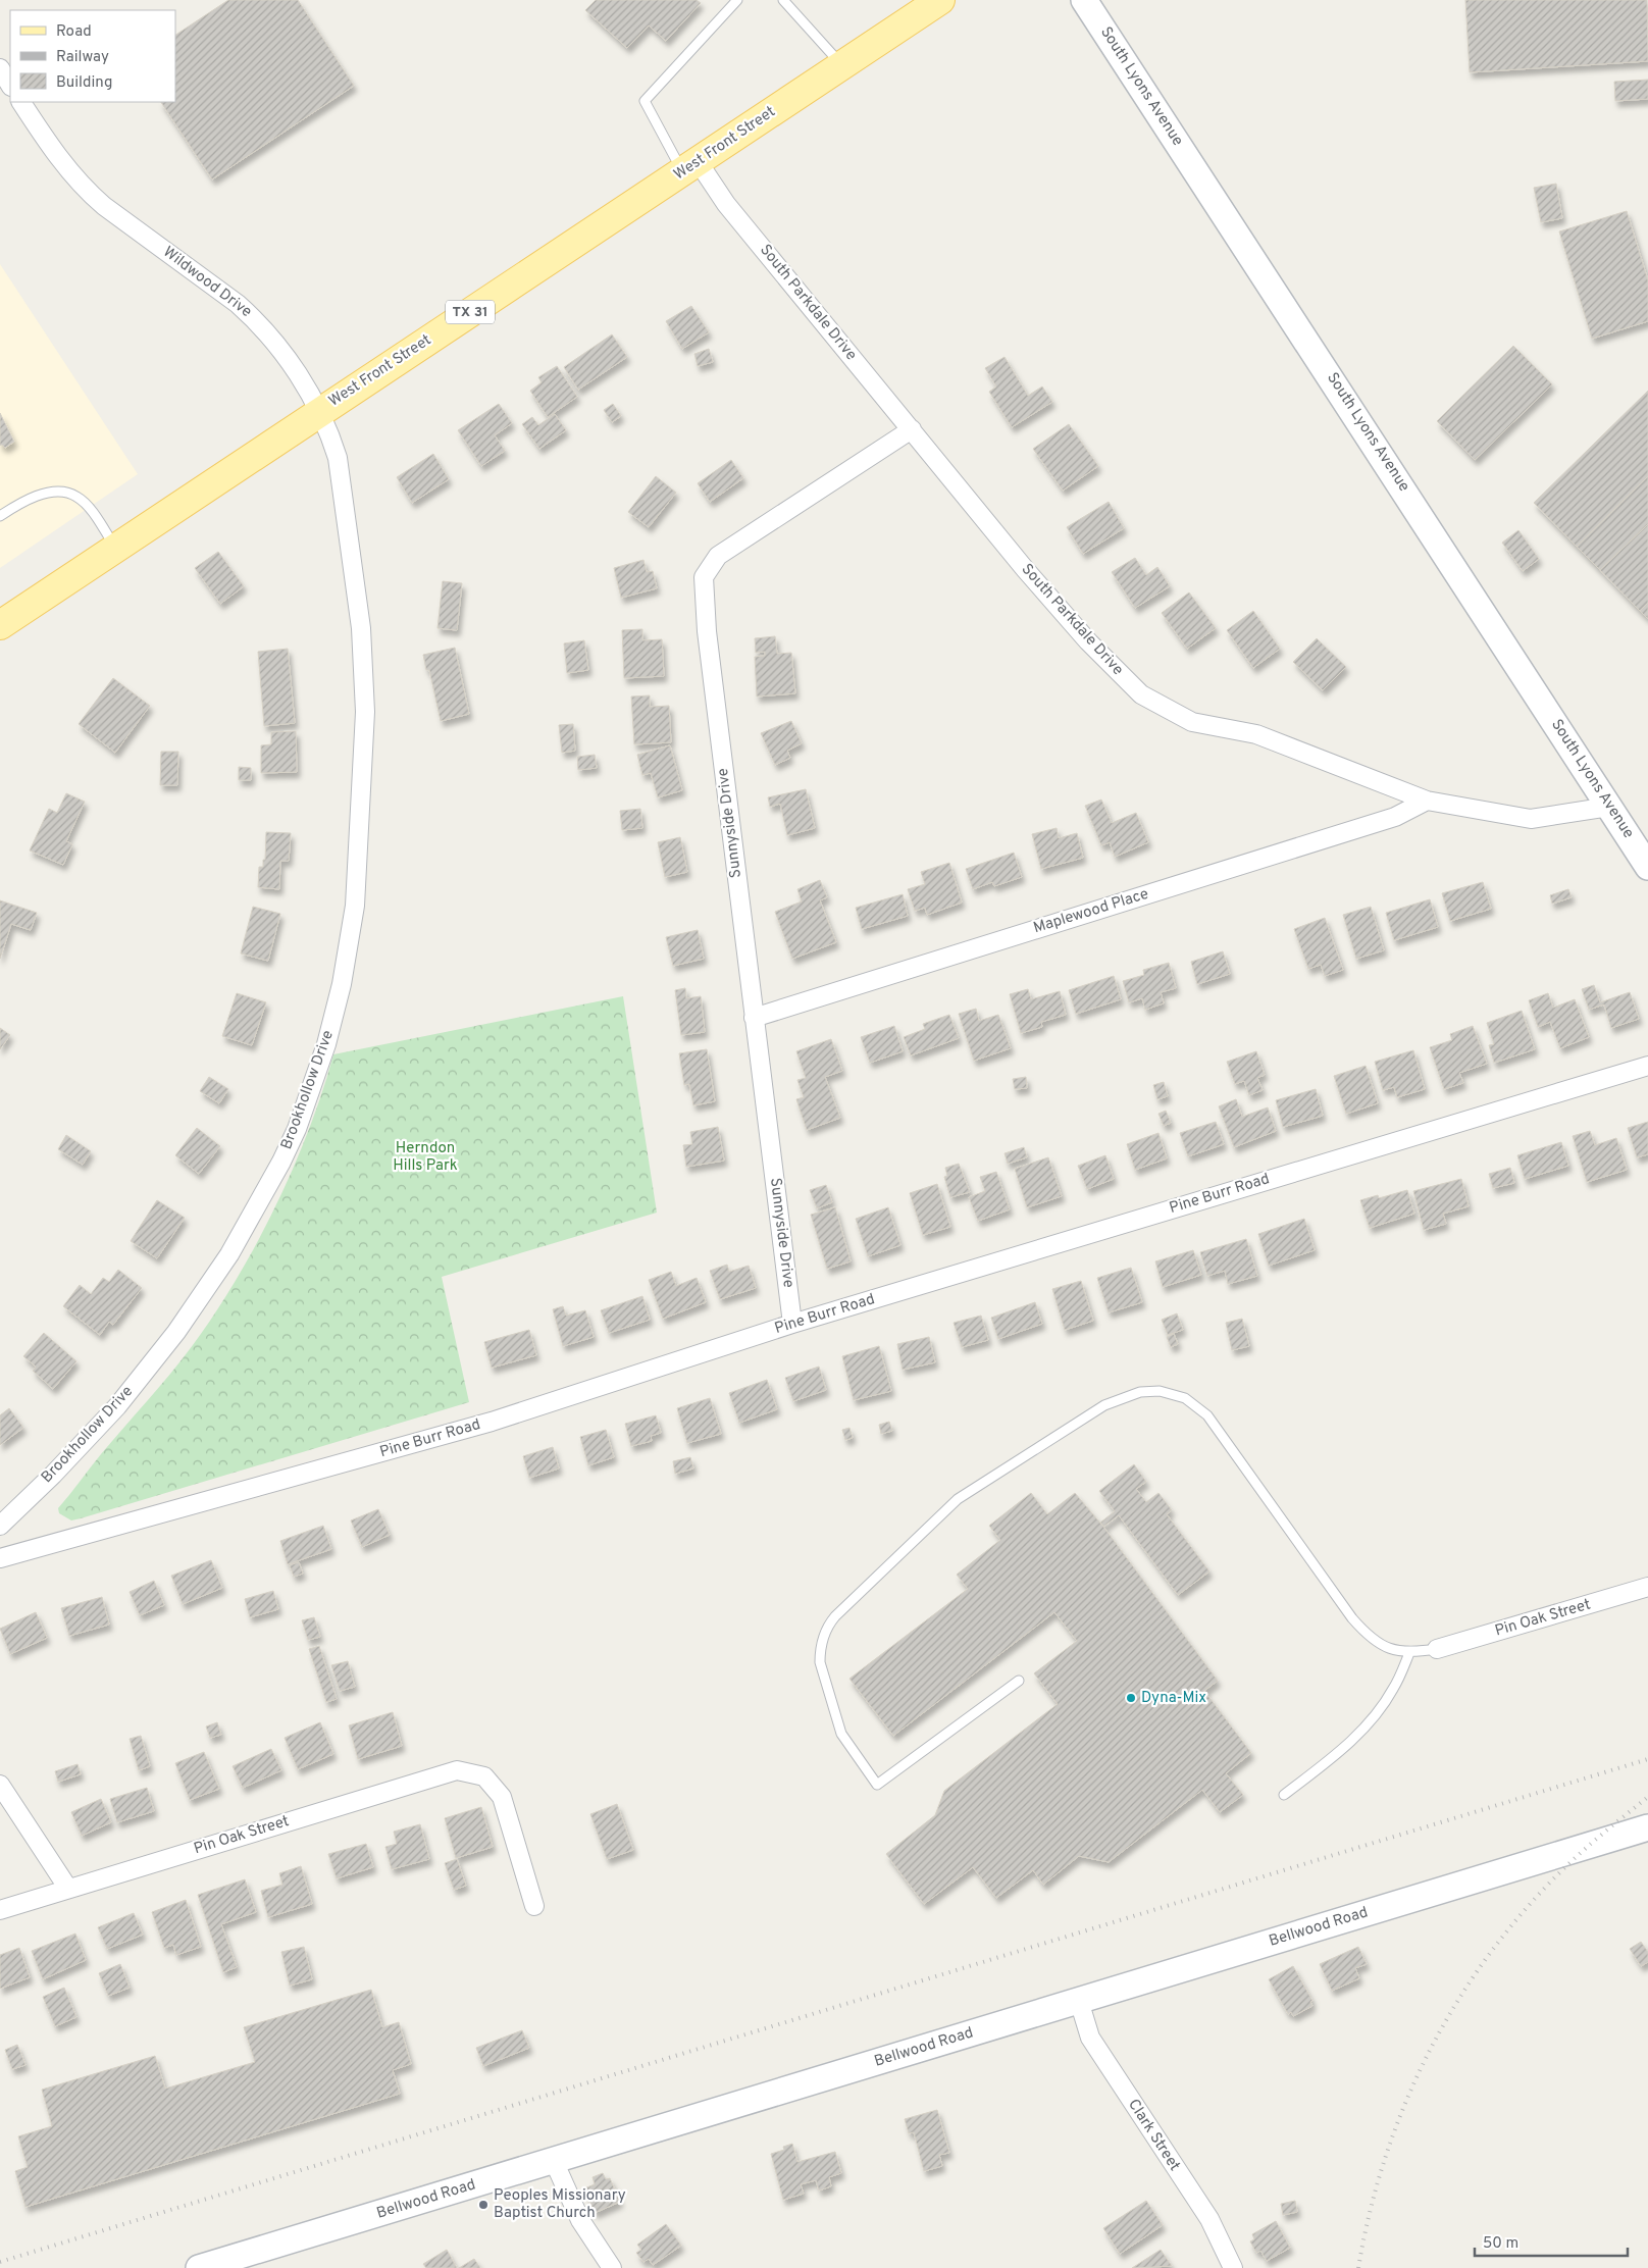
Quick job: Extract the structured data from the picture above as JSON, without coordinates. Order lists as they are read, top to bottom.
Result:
{
  "streets": {
    "main road": ["West Front Street", "TX 31"],
    "street": [
      "South Lyons Avenue",
      "Wildwood Drive",
      "South Parkdale Drive",
      "Sunnyside Drive",
      "Maplewood Place",
      "Brookhollow Drive",
      "Pine Burr Road",
      "Pin Oak Street",
      "Bellwood Road",
      "Clark Street"
    ]
  },
  "crossings": [
    ["South Lyons Avenue", "South Parkdale Drive"],
    ["West Front Street", "Wildwood Drive"],
    ["West Front Street", "South Parkdale Drive"],
    ["Wildwood Drive", "Brookhollow Drive"],
    ["South Parkdale Drive", "Sunnyside Drive"],
    ["South Parkdale Drive", "Maplewood Place"],
    ["Sunnyside Drive", "Maplewood Place"],
    ["Sunnyside Drive", "Pine Burr Road"],
    ["Bellwood Road", "Clark Street"]
  ],
  "parks": ["Herndon Hills Park"],
  "places": ["Dyna-Mix", "Peoples Missionary Baptist Church"],
  "legend": ["Road", "Railway", "Building"],
  "scale_bar": "50 m"
}
